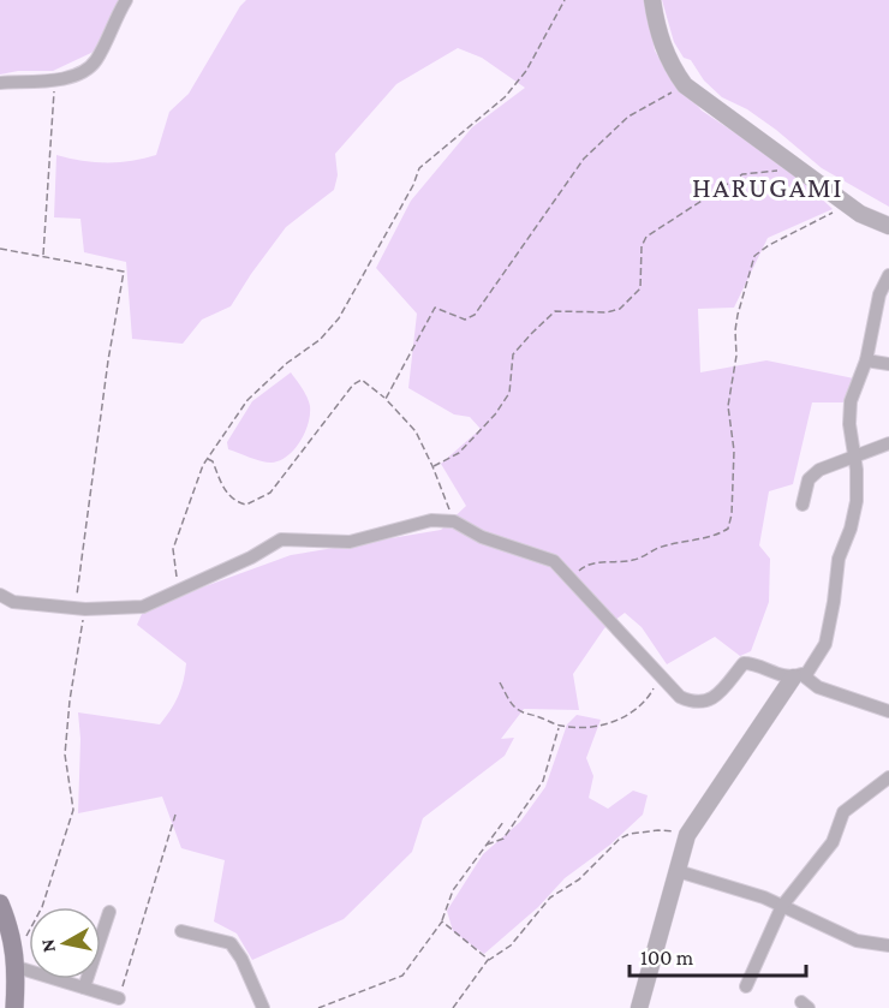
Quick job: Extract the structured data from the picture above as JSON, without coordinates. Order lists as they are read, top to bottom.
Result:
{
  "districts": ["HARUGAMI"],
  "scale_bar": "100 m",
  "north": "left"
}
